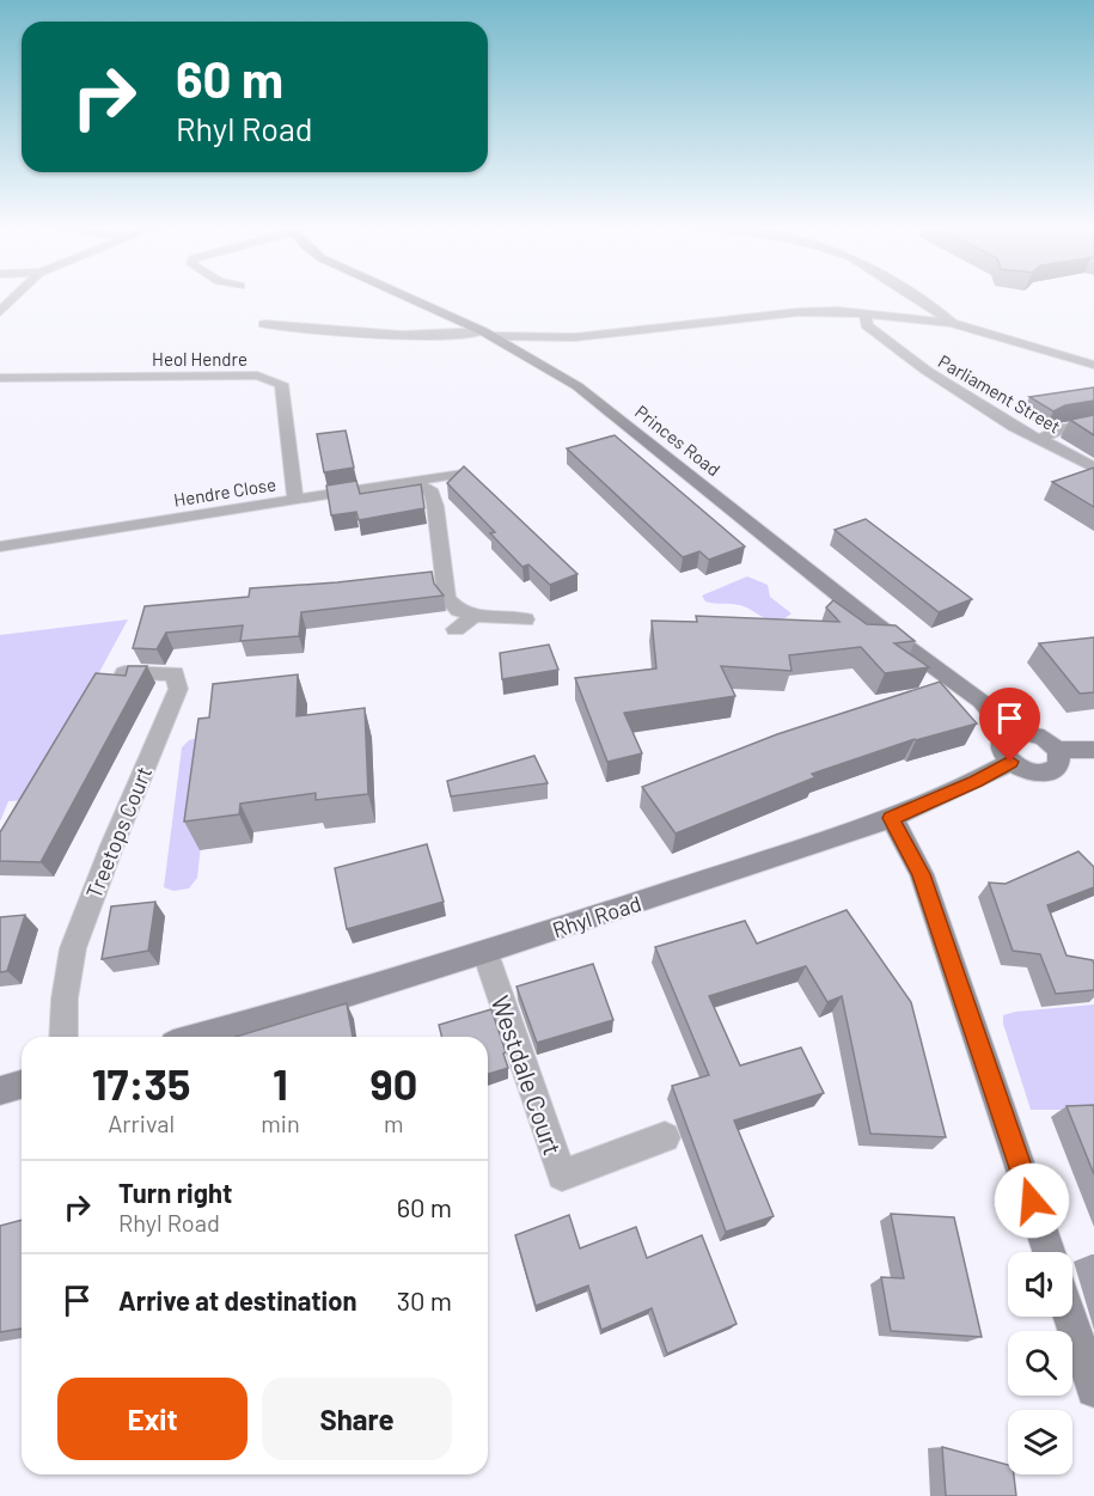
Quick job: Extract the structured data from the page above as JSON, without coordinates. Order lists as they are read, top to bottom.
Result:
{
  "streets": {
    "street": [
      "Heol Hendre",
      "Parliament Street",
      "Princes Road",
      "Hendre Close",
      "Treetops Court",
      "Rhyl Road",
      "Westdale Court"
    ]
  },
  "crossings": [
    ["Heol Hendre", "Hendre Close"],
    ["Princes Road", "Rhyl Road"],
    ["Rhyl Road", "Westdale Court"]
  ],
  "page": {
    "turn": ["60 m", "Rhyl Road"],
    "eta": [
      "17:35",
      "Arrival",
      "1",
      "min",
      "90",
      "m"
    ],
    "list": [
      {
        "name": "Turn right",
        "note": "Rhyl Road",
        "value": "60 m"
      },
      {
        "name": "Arrive at destination",
        "value": "30 m"
      }
    ],
    "buttons": ["Exit", "Share"]
  }
}
